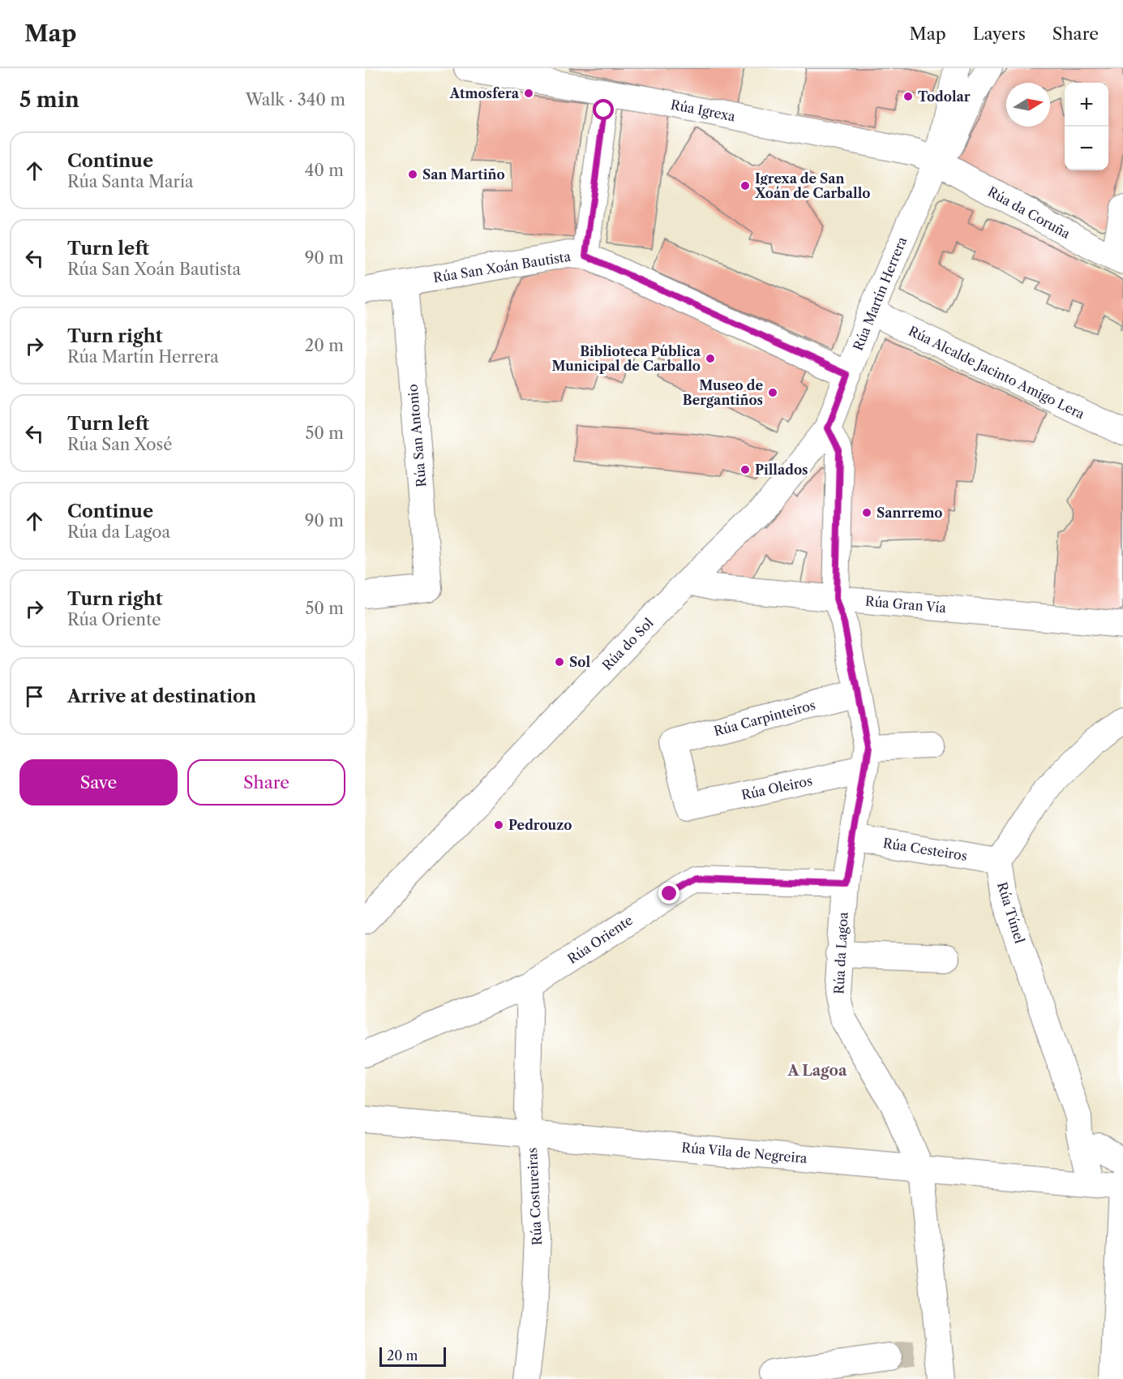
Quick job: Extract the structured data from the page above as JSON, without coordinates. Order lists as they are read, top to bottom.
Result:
{
  "streets": {
    "street": [
      "Rúa Igrexa",
      "Rúa da Coruña",
      "Rúa San Xoán Bautista",
      "Rúa Martín Herrera",
      "Rúa Alcalde Jacinto Amigo Lera",
      "Rúa San Antonio",
      "Rúa Gran Vía",
      "Rúa do Sol",
      "Rúa Carpinteiros",
      "Rúa Oleiros",
      "Rúa Cesteiros",
      "Rúa Túnel",
      "Rúa Oriente",
      "Rúa da Lagoa",
      "Rúa Vila de Negreira",
      "Rúa Costureiras"
    ]
  },
  "crossings": [
    ["Rúa Igrexa", "Rúa da Coruña"],
    ["Rúa Igrexa", "Rúa Martín Herrera"],
    ["Rúa da Coruña", "Rúa Martín Herrera"],
    ["Rúa San Xoán Bautista", "Rúa Martín Herrera"],
    ["Rúa San Xoán Bautista", "Rúa San Antonio"],
    ["Rúa Martín Herrera", "Rúa Alcalde Jacinto Amigo Lera"],
    ["Rúa Martín Herrera", "Rúa do Sol"],
    ["Rúa Martín Herrera", "Rúa da Lagoa"],
    ["Rúa Gran Vía", "Rúa do Sol"],
    ["Rúa Gran Vía", "Rúa da Lagoa"],
    ["Rúa do Sol", "Rúa da Lagoa"],
    ["Rúa Carpinteiros", "Rúa Oleiros"],
    ["Rúa Carpinteiros", "Rúa da Lagoa"],
    ["Rúa Oleiros", "Rúa da Lagoa"],
    ["Rúa Cesteiros", "Rúa Túnel"],
    ["Rúa Cesteiros", "Rúa da Lagoa"],
    ["Rúa Túnel", "Rúa Vila de Negreira"],
    ["Rúa Oriente", "Rúa da Lagoa"],
    ["Rúa Oriente", "Rúa Costureiras"],
    ["Rúa da Lagoa", "Rúa Vila de Negreira"],
    ["Rúa Vila de Negreira", "Rúa Costureiras"]
  ],
  "districts": ["A Lagoa"],
  "places": [
    "Atmosfera",
    "Todolar",
    "San Martiño",
    "Igrexa de San Xoán de Carballo",
    "Biblioteca Pública Municipal de Carballo",
    "Museo de Bergantiños",
    "Pillados",
    "Sanrremo",
    "Sol",
    "Pedrouzo"
  ],
  "scale_bar": "20 m",
  "north": "right",
  "page": {
    "header": "Map",
    "nav": ["Map", "Layers", "Share"],
    "heading": ["5 min", "Walk · 340 m"],
    "map_buttons": ["+", "−"],
    "list": [
      ["Continue", "Rúa Santa María", "40 m"],
      ["Turn left", "Rúa San Xoán Bautista", "90 m"],
      ["Turn right", "Rúa Martín Herrera", "20 m"],
      ["Turn left", "Rúa San Xosé", "50 m"],
      ["Continue", "Rúa da Lagoa", "90 m"],
      ["Turn right", "Rúa Oriente", "50 m"],
      "Arrive at destination"
    ],
    "buttons": ["Save", "Share"],
    "scale": "20 m"
  }
}
